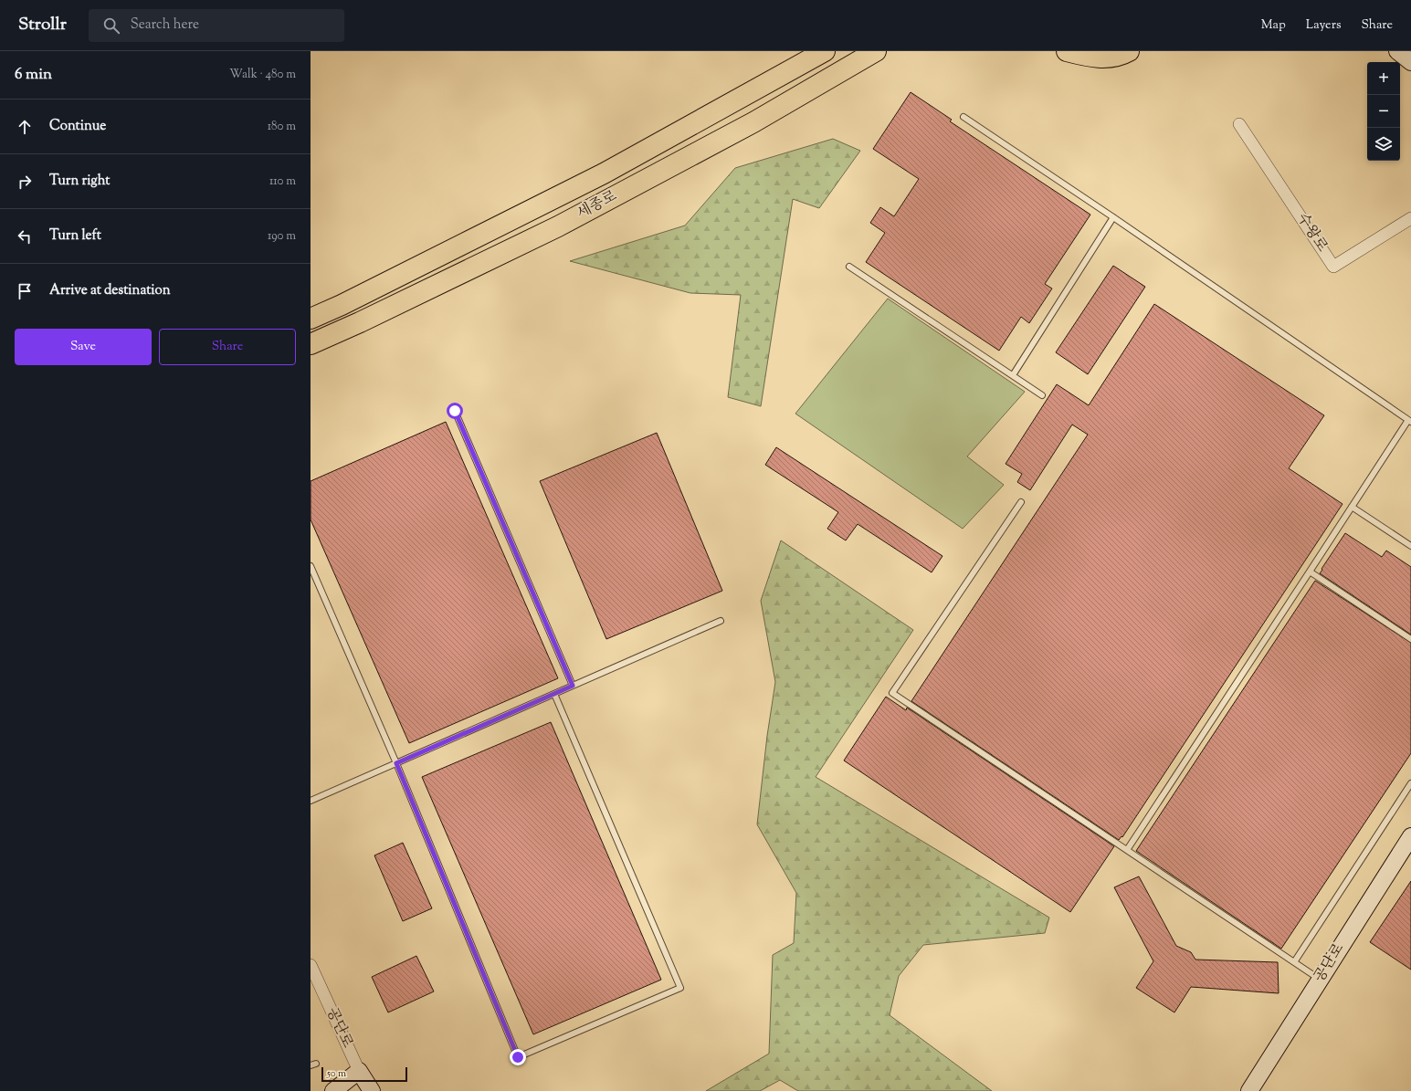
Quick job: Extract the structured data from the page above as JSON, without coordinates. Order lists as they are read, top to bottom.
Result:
{
  "streets": {
    "highway": ["세종로"],
    "street": ["수왕로", "공단로"]
  },
  "scale_bar": "50 m",
  "page": {
    "header": "Strollr",
    "search": "Search here",
    "nav": ["Map", "Layers", "Share"],
    "heading": ["6 min", "Walk · 480 m"],
    "map_buttons": ["+", "−"],
    "list": [
      ["Continue", "180 m"],
      ["Turn right", "110 m"],
      ["Turn left", "190 m"],
      "Arrive at destination"
    ],
    "buttons": ["Save", "Share"],
    "scale": "50 m"
  }
}
